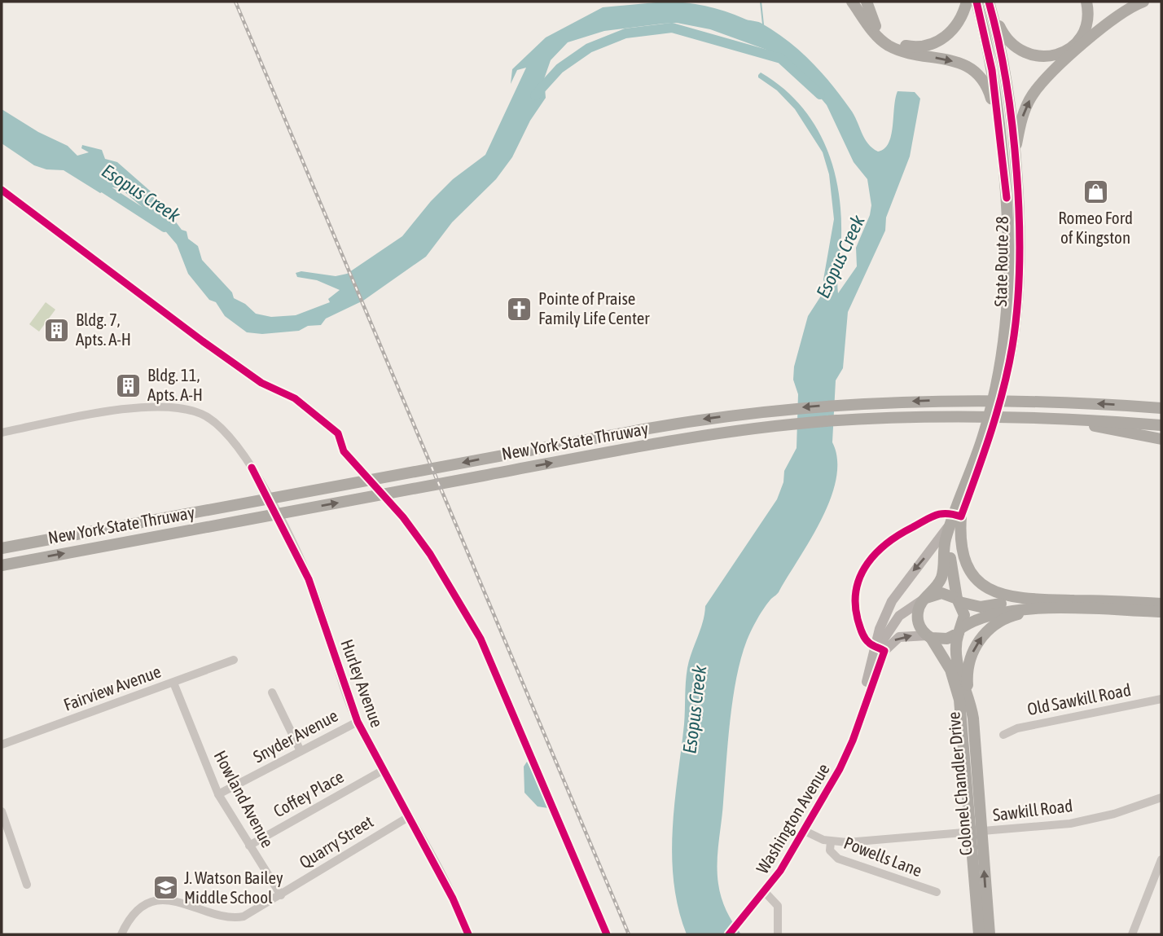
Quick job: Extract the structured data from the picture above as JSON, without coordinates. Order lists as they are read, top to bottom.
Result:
{
  "streets": {
    "highway": ["State Route 28", "New York State Thruway", "Colonel Chandler Drive"],
    "main road": ["Washington Avenue"],
    "street": [
      "Hurley Avenue",
      "Fairview Avenue",
      "Old Sawkill Road",
      "Snyder Avenue",
      "Coffey Place",
      "Howland Avenue",
      "Sawkill Road",
      "Quarry Street",
      "Powells Lane"
    ]
  },
  "crossings": [
    ["State Route 28", "Colonel Chandler Drive"],
    ["State Route 28", "Washington Avenue"],
    ["Hurley Avenue", "Snyder Avenue"],
    ["Hurley Avenue", "Coffey Place"],
    ["Hurley Avenue", "Quarry Street"],
    ["Fairview Avenue", "Howland Avenue"],
    ["Snyder Avenue", "Howland Avenue"],
    ["Colonel Chandler Drive", "Washington Avenue"],
    ["Coffey Place", "Howland Avenue"],
    ["Howland Avenue", "Quarry Street"],
    ["Sawkill Road", "Washington Avenue"],
    ["Sawkill Road", "Powells Lane"]
  ],
  "water": ["Esopus Creek"],
  "places": {
    "shop": ["Romeo Ford of Kingston"],
    "church": ["Pointe of Praise Family Life Center"],
    "building": ["Bldg. 7, Apts. A-H", "Bldg. 11, Apts. A-H"],
    "school or university": ["J. Watson Bailey Middle School"]
  }
}
